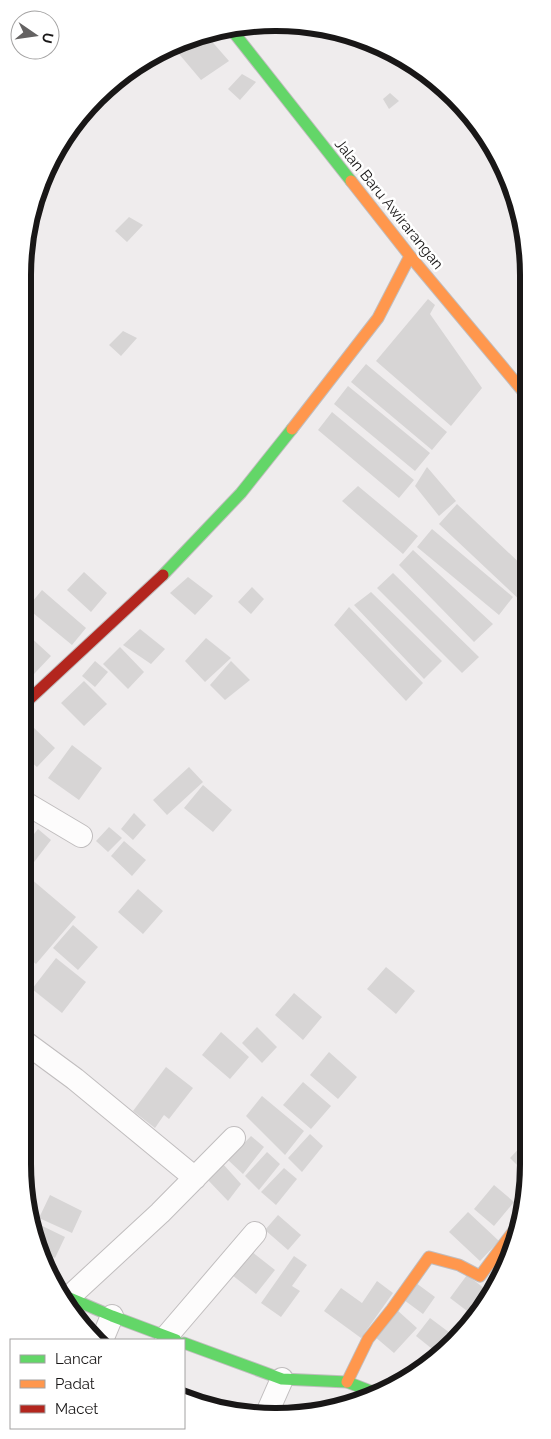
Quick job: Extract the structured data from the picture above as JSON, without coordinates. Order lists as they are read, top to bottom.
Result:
{
  "streets": {
    "street": ["Jalan Baru Awirarangan"]
  },
  "legend": ["Lancar", "Padat", "Macet"],
  "north": "right"
}
